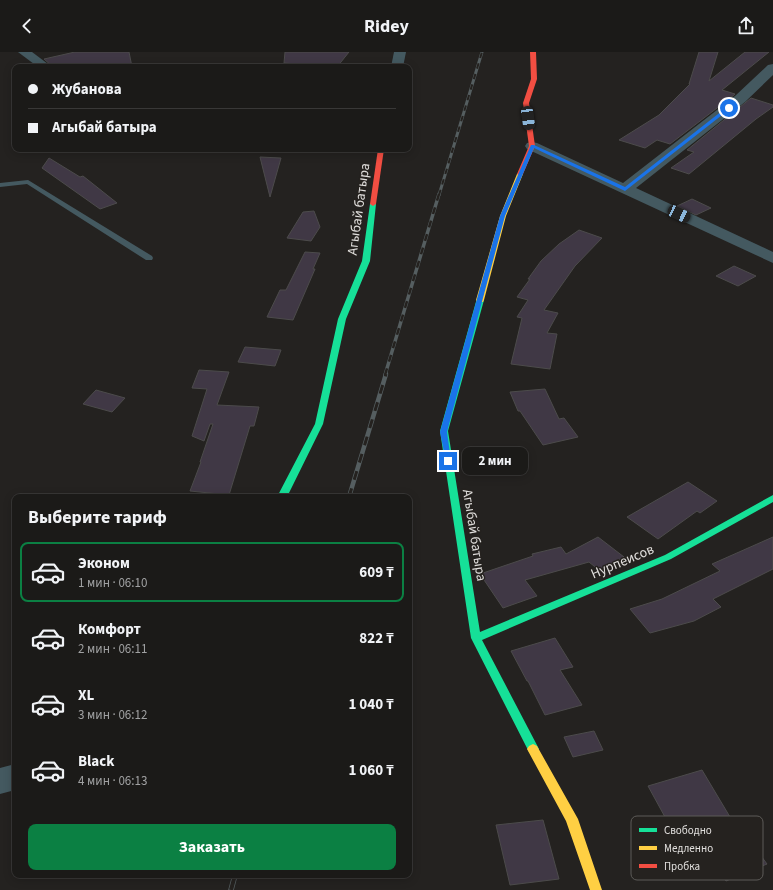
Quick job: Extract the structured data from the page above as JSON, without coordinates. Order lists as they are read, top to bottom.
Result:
{
  "streets": {
    "street": ["Агыбай батыра", "Нурпеисов"]
  },
  "crossings": [
    ["Агыбай батыра", "Нурпеисов"]
  ],
  "legend": ["Свободно", "Медленно", "Пробка"],
  "page": {
    "header": "Ridey",
    "banner": ["Жубанова", "Агыбай батыра"],
    "bubble": "2 мин",
    "heading": "Выберите тариф",
    "list": [
      {
        "name": "Эконом",
        "note": "1 мин · 06:10",
        "value": "609 ₸"
      },
      {
        "name": "Комфорт",
        "note": "2 мин · 06:11",
        "value": "822 ₸"
      },
      {
        "name": "XL",
        "note": "3 мин · 06:12",
        "value": "1 040 ₸"
      },
      {
        "name": "Black",
        "note": "4 мин · 06:13",
        "value": "1 060 ₸"
      }
    ],
    "buttons": "Заказать"
  }
}
